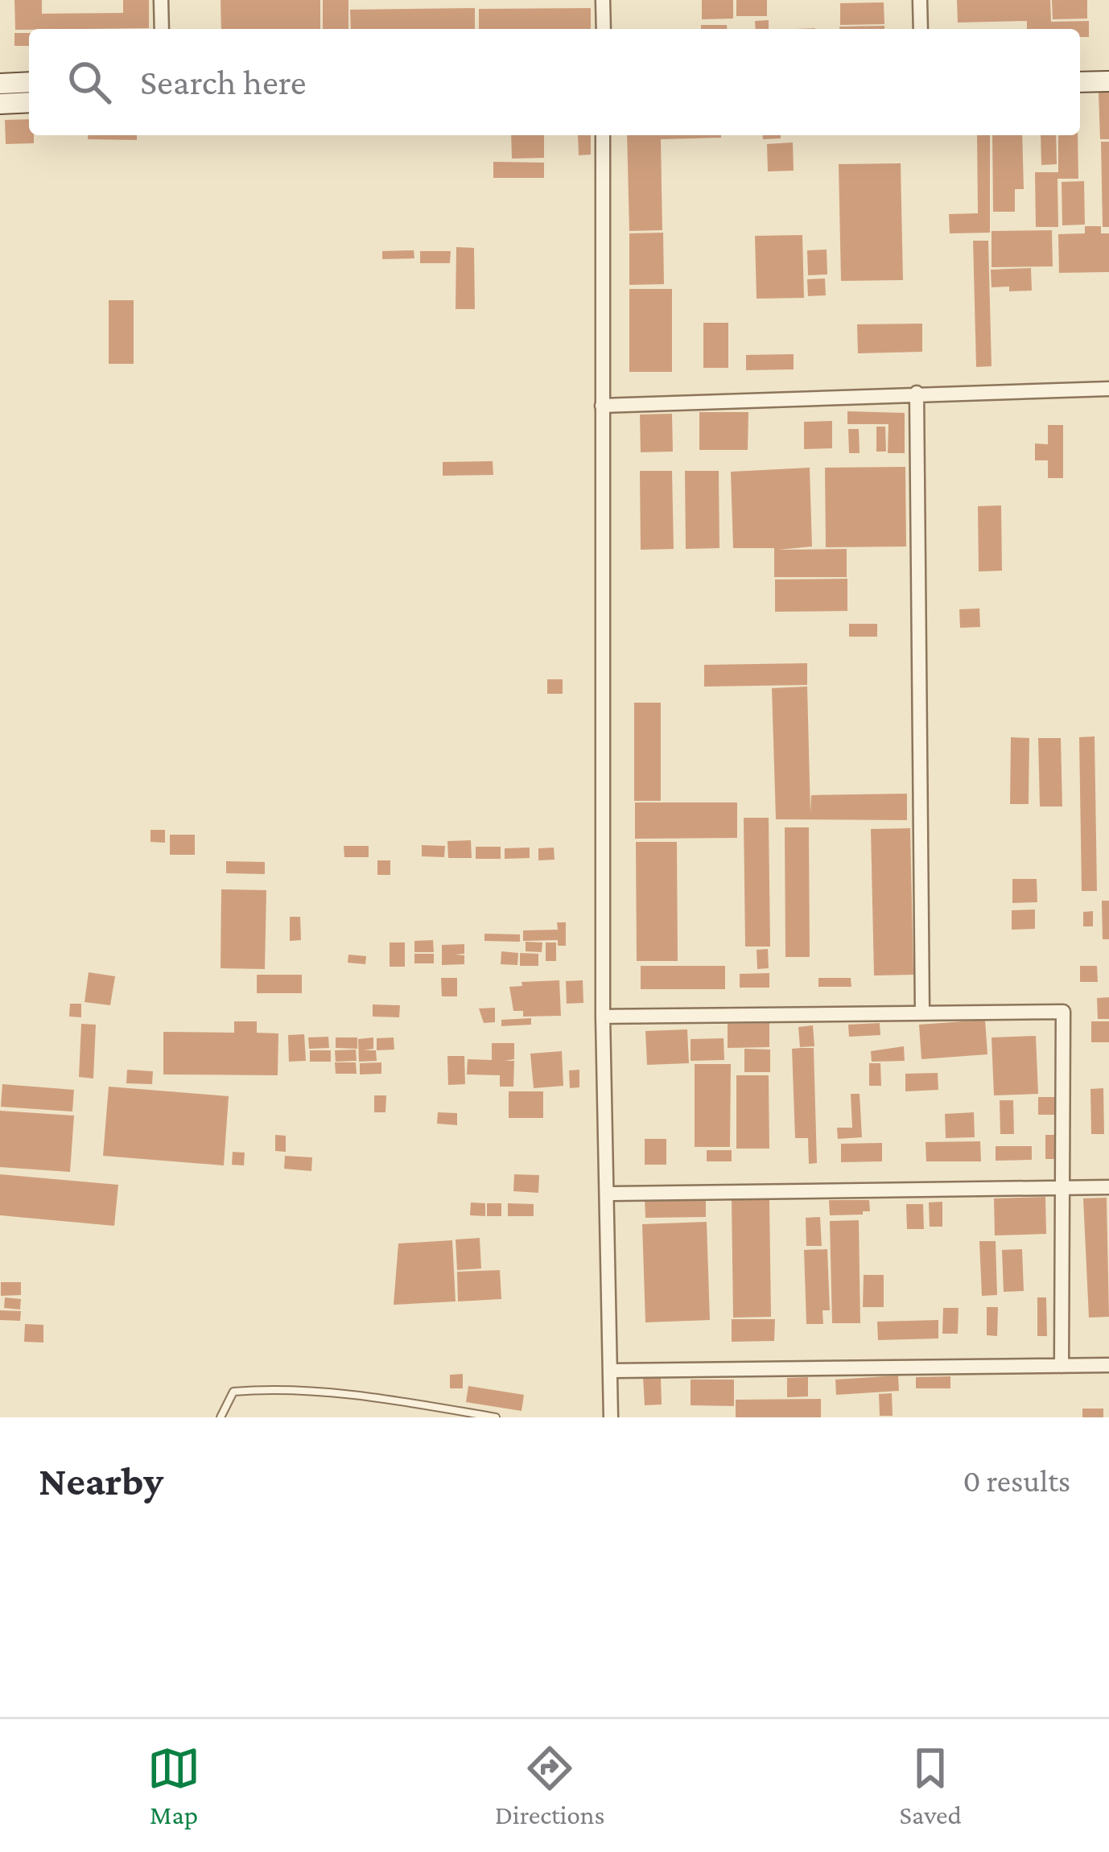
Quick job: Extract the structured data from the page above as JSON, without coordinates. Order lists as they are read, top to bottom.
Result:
{
  "page": {
    "search": "Search here",
    "heading": ["Nearby", "0 results"],
    "nav": ["Map", "Directions", "Saved"]
  }
}
